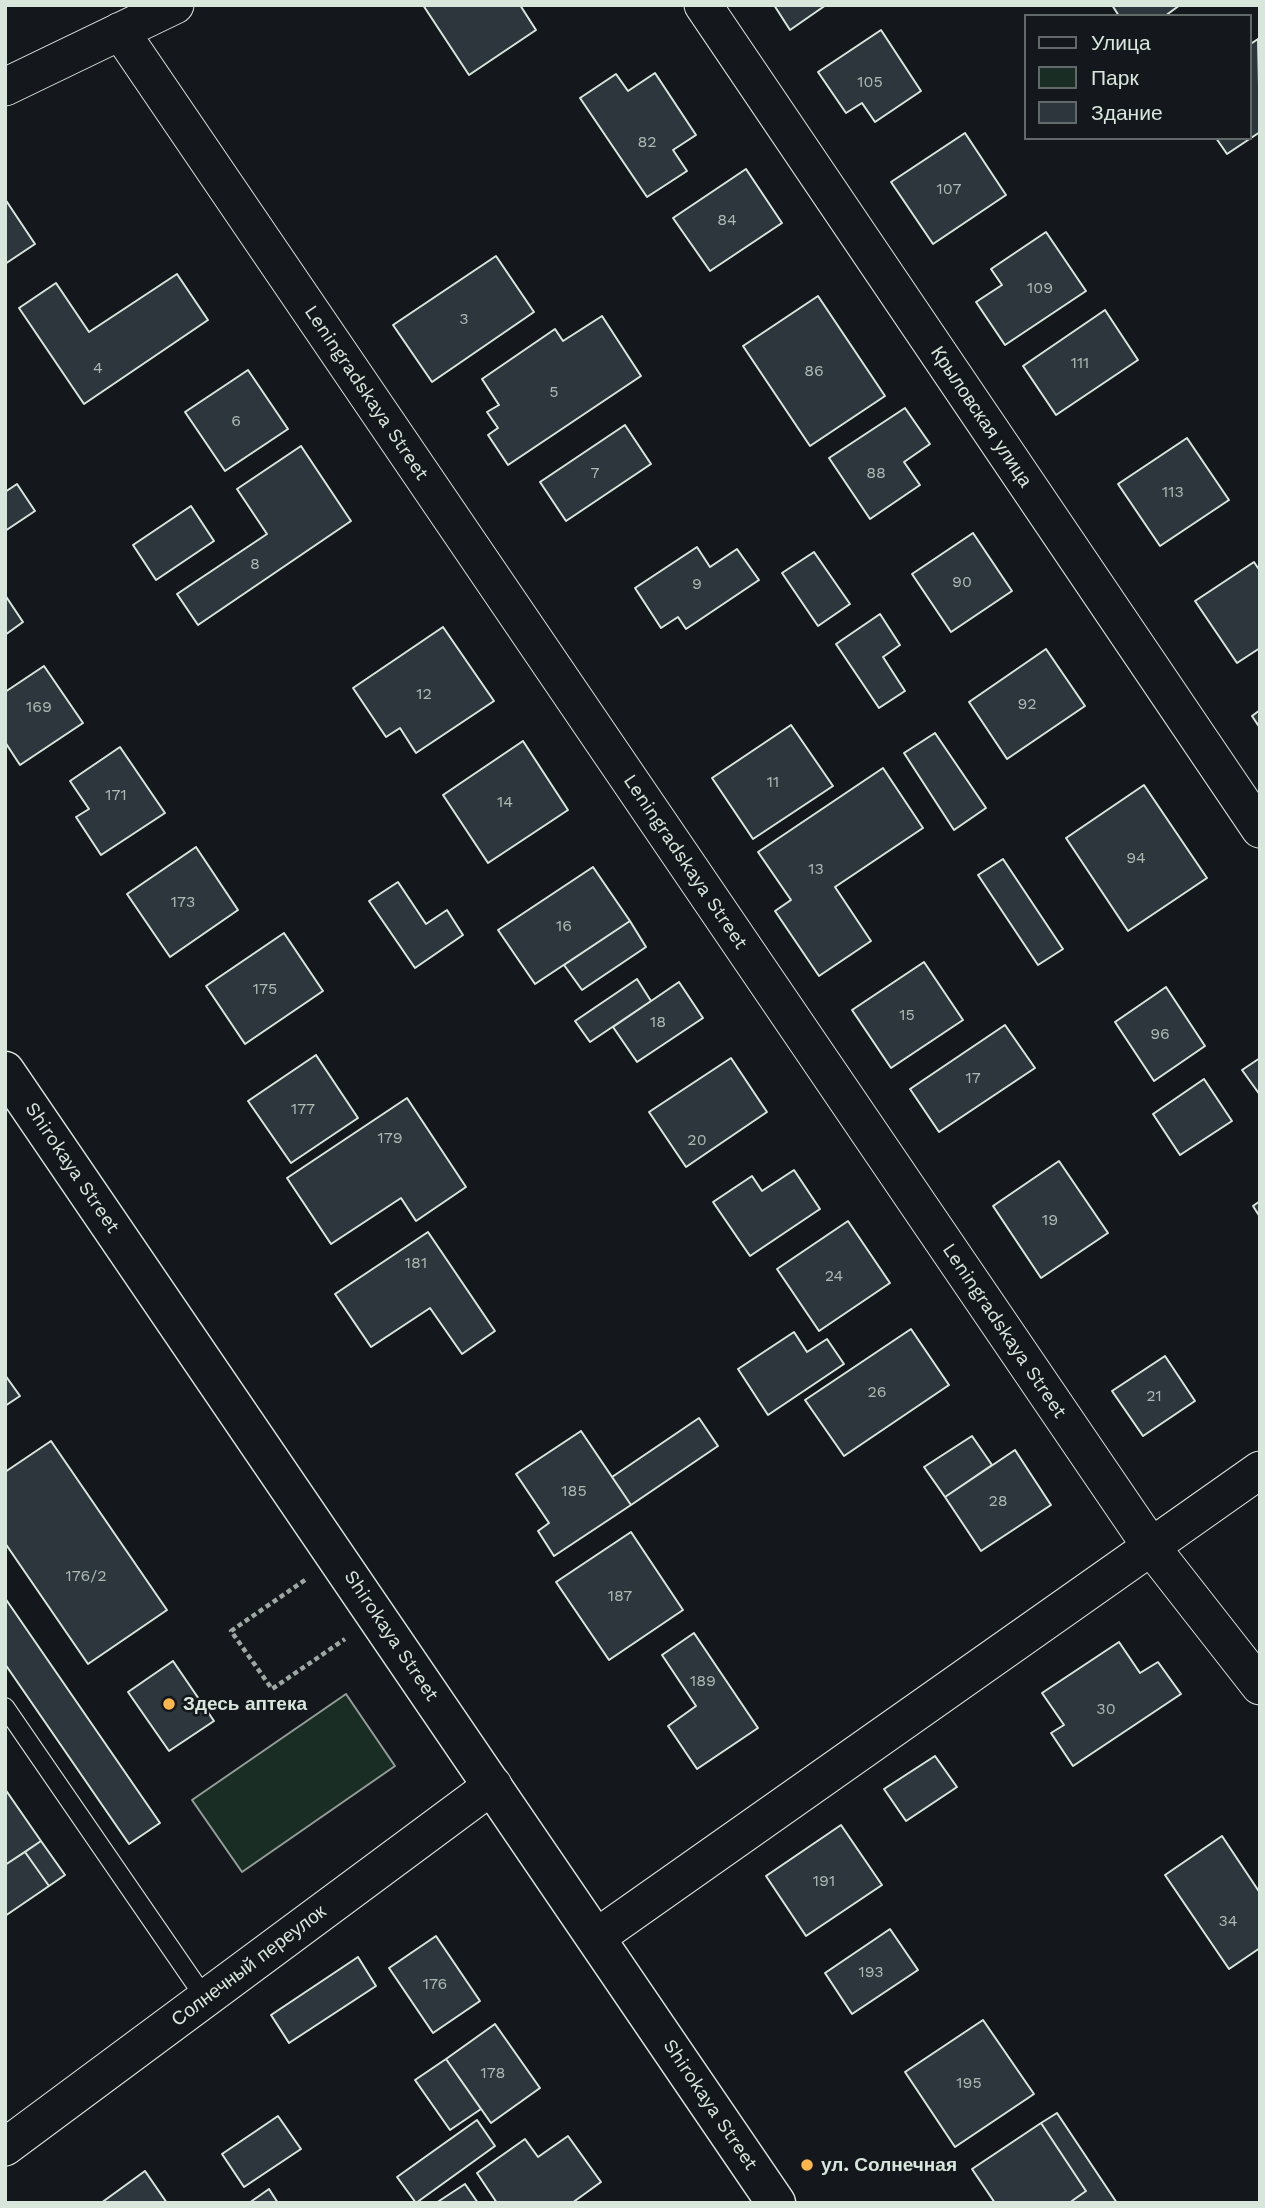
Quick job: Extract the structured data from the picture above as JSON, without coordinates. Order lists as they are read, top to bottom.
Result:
{
  "streets": {
    "street": [
      "Leningradskaya Street",
      "Крыловская улица",
      "Shirokaya Street",
      "Солнечный переулок"
    ]
  },
  "crossings": [
    ["Shirokaya Street", "Солнечный переулок"]
  ],
  "places": ["Здесь аптека", "ул. Солнечная"],
  "house_numbers": [
    "105",
    "82",
    "107",
    "84",
    "109",
    "3",
    "111",
    "4",
    "86",
    "5",
    "6",
    "7",
    "88",
    "113",
    "8",
    "90",
    "9",
    "12",
    "92",
    "169",
    "11",
    "171",
    "14",
    "94",
    "13",
    "173",
    "16",
    "175",
    "15",
    "18",
    "96",
    "17",
    "177",
    "179",
    "20",
    "19",
    "181",
    "24",
    "26",
    "21",
    "185",
    "28",
    "176/2",
    "187",
    "189",
    "30",
    "191",
    "34",
    "193",
    "176",
    "178",
    "195"
  ],
  "legend": ["Улица", "Парк", "Здание"]
}
